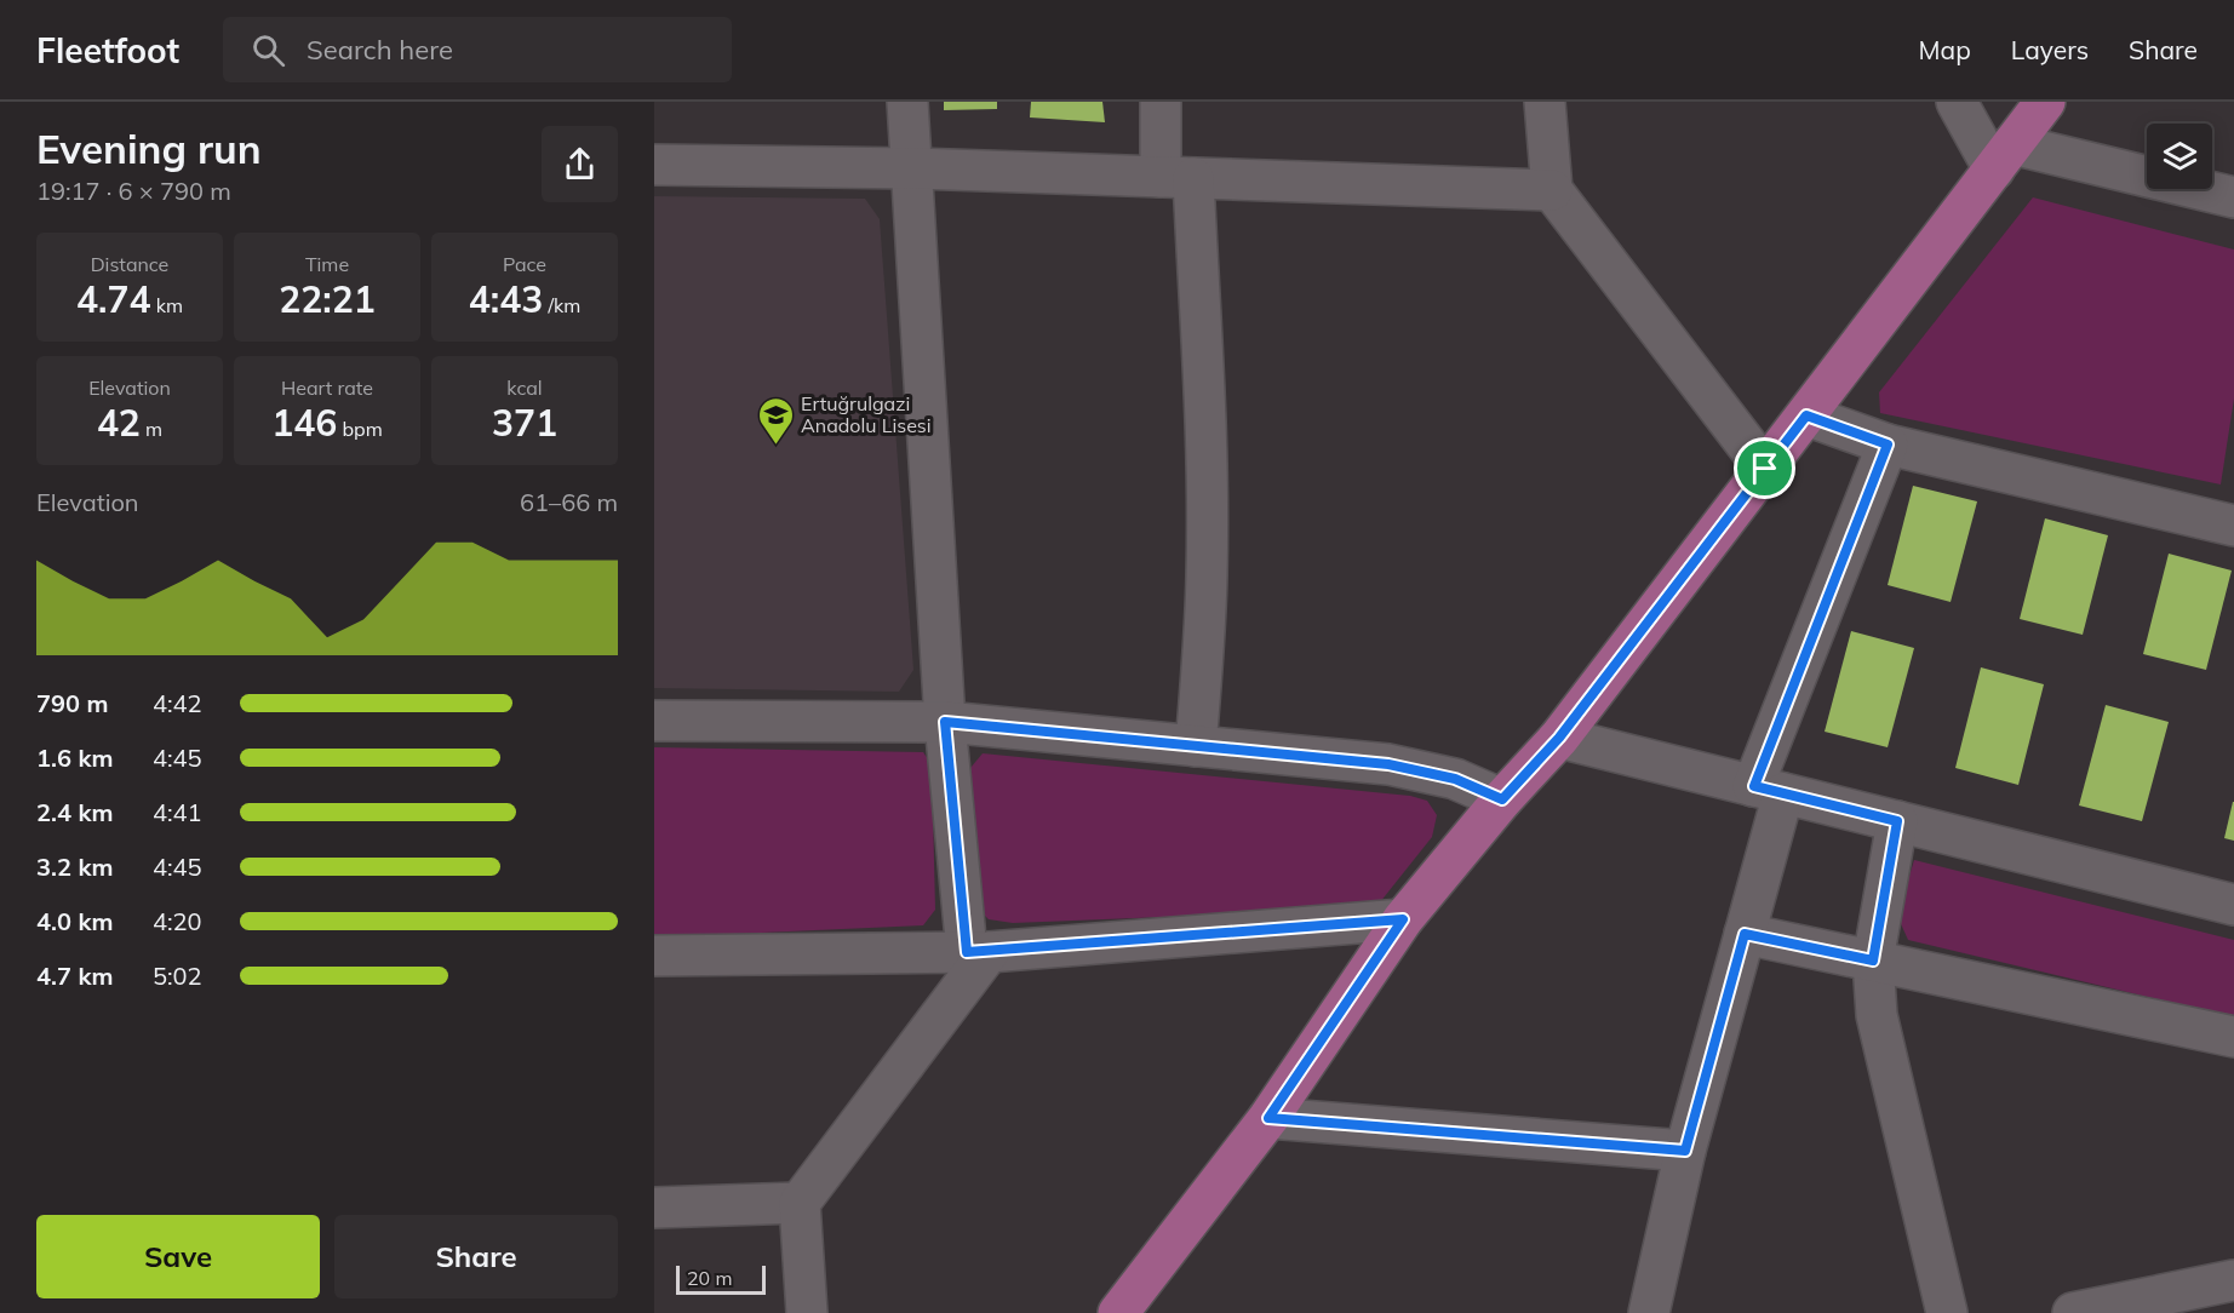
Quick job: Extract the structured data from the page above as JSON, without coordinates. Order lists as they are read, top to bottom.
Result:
{
  "places": {
    "school or university": ["Ertuğrulgazi Anadolu Lisesi"]
  },
  "scale_bar": "20 m",
  "page": {
    "header": "Fleetfoot",
    "search": "Search here",
    "nav": ["Map", "Layers", "Share"],
    "heading": ["Evening run", "19:17 · 6 × 790 m"],
    "stats": [
      ["Distance", "4.74 km"],
      ["Time", "22:21"],
      ["Pace", "4:43 /km"],
      ["Elevation", "42 m"],
      ["Heart rate", "146 bpm"],
      ["kcal", "371"]
    ],
    "chart": ["Elevation", "61–66 m"],
    "list": [
      {
        "name": "790 m",
        "note": "4:42"
      },
      {
        "name": "1.6 km",
        "note": "4:45"
      },
      {
        "name": "2.4 km",
        "note": "4:41"
      },
      {
        "name": "3.2 km",
        "note": "4:45"
      },
      {
        "name": "4.0 km",
        "note": "4:20"
      },
      {
        "name": "4.7 km",
        "note": "5:02"
      }
    ],
    "buttons": ["Save", "Share"],
    "scale": "20 m"
  }
}
